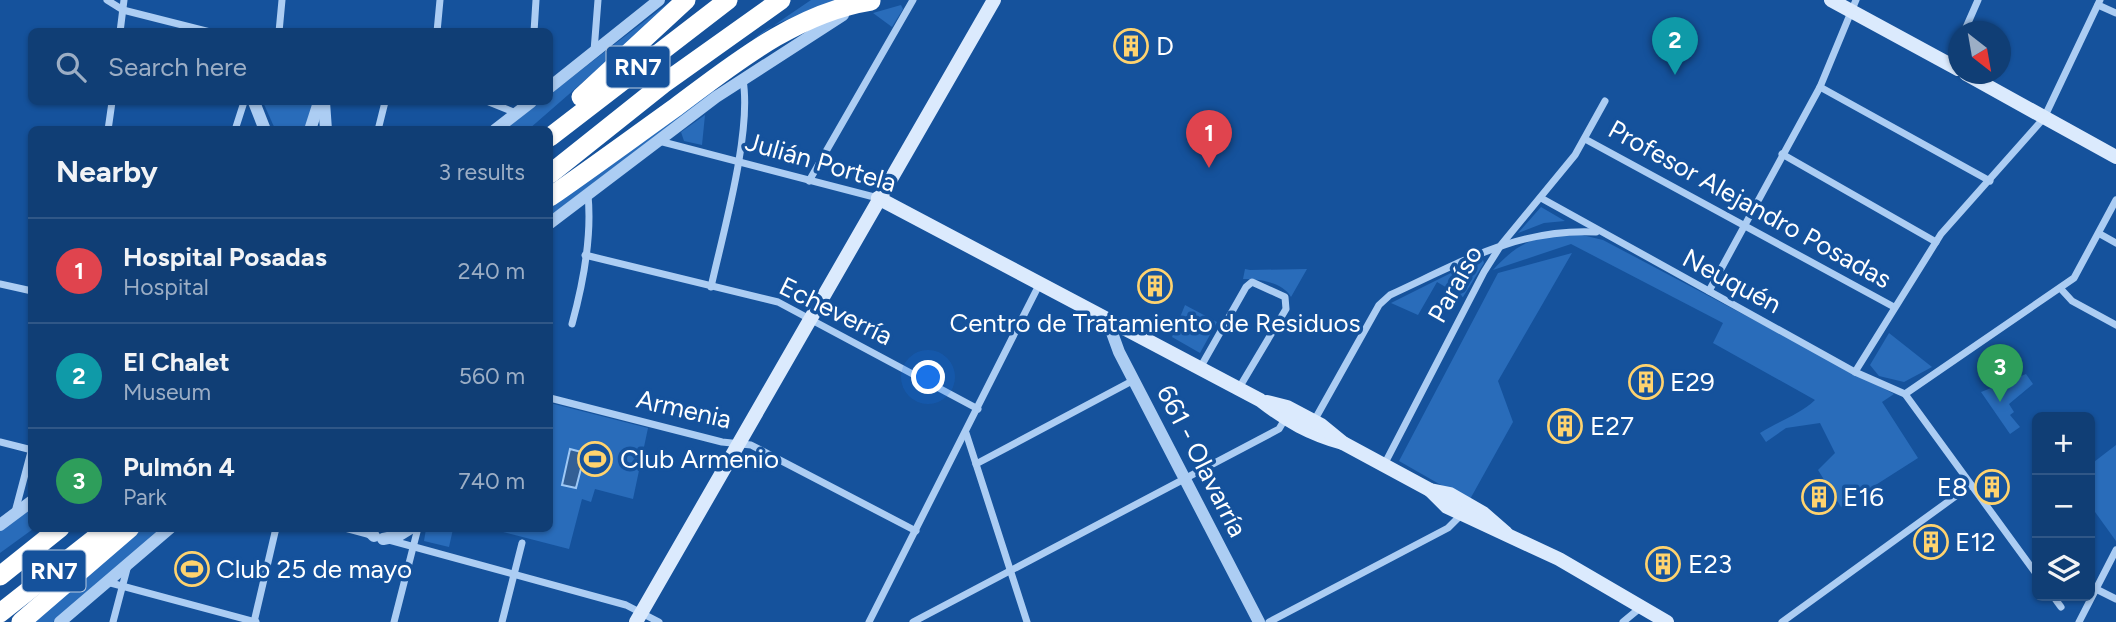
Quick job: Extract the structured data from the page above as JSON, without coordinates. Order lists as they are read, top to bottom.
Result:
{
  "streets": {
    "highway": ["RN7"],
    "main road": ["Julián Portela"],
    "street": [
      "Profesor Alejandro Posadas",
      "Neuquén",
      "Paraíso",
      "Echeverría",
      "Armenia",
      "661 - Olavarría"
    ]
  },
  "crossings": [
    ["Julián Portela", "661 - Olavarría"],
    ["Profesor Alejandro Posadas", "Paraíso"],
    ["Neuquén", "Paraíso"]
  ],
  "places": {
    "building": [
      "D",
      "Centro de Tratamiento de Residuos",
      "E29",
      "E27",
      "E8",
      "E16",
      "E12",
      "E23"
    ],
    "sports": ["Club Armenio", "Club 25 de mayo"]
  },
  "north": "bottom right",
  "page": {
    "pins": ["2", "1", "3"],
    "search": "Search here",
    "heading": ["Nearby", "3 results"],
    "list": [
      {
        "mark": "1",
        "name": "Hospital Posadas",
        "note": "Hospital",
        "value": "240 m"
      },
      {
        "mark": "2",
        "name": "El Chalet",
        "note": "Museum",
        "value": "560 m"
      },
      {
        "mark": "3",
        "name": "Pulmón 4",
        "note": "Park",
        "value": "740 m"
      }
    ],
    "map_buttons": ["+", "−"]
  }
}
